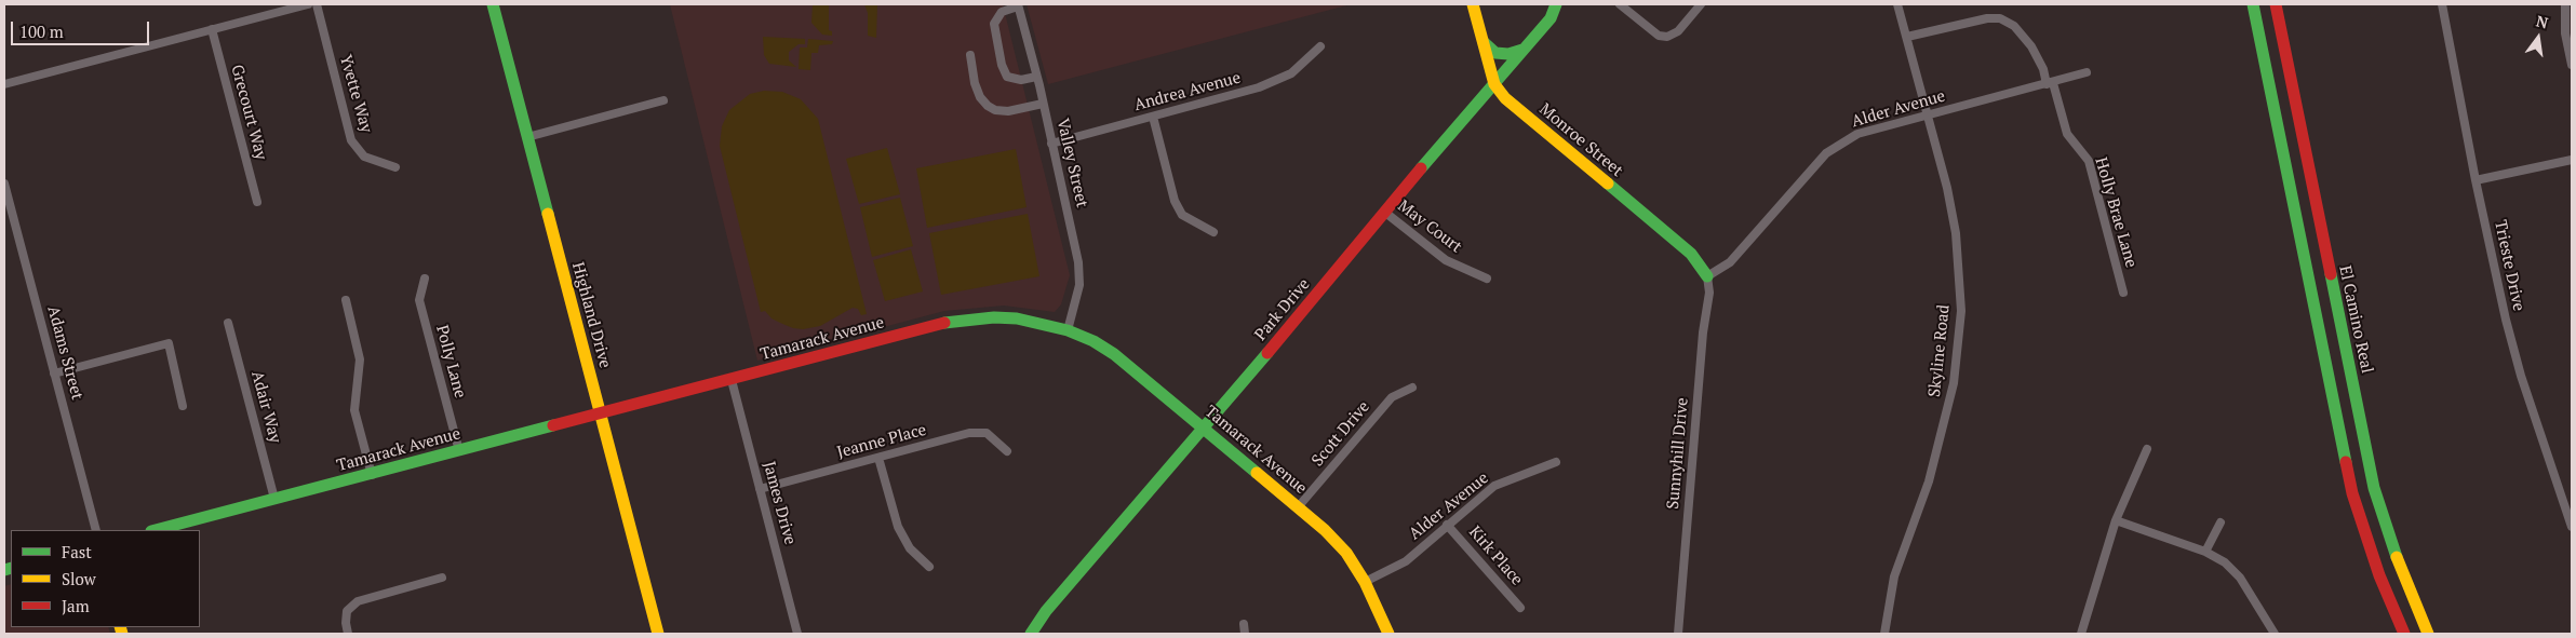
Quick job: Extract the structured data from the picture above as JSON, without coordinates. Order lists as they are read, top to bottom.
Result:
{
  "streets": {
    "main road": [
      "Monroe Street",
      "Park Drive",
      "Highland Drive",
      "El Camino Real",
      "Tamarack Avenue"
    ],
    "street": [
      "Andrea Avenue",
      "Yvette Way",
      "Alder Avenue",
      "Grecourt Way",
      "Valley Street",
      "Holly Brae Lane",
      "May Court",
      "Trieste Drive",
      "Skyline Road",
      "Adams Street",
      "Polly Lane",
      "Adair Way",
      "Scott Drive",
      "Jeanne Place",
      "Sunnyhill Drive",
      "James Drive",
      "Kirk Place"
    ]
  },
  "crossings": [
    ["Andrea Avenue", "Valley Street"],
    ["Alder Avenue", "Monroe Street"],
    ["Alder Avenue", "Holly Brae Lane"],
    ["Alder Avenue", "Tamarack Avenue"],
    ["Alder Avenue", "Skyline Road"],
    ["Alder Avenue", "Sunnyhill Drive"],
    ["Alder Avenue", "Kirk Place"],
    ["Monroe Street", "Park Drive"],
    ["Monroe Street", "Sunnyhill Drive"],
    ["Valley Street", "Tamarack Avenue"],
    ["Holly Brae Lane", "Skyline Road"],
    ["May Court", "Park Drive"],
    ["Park Drive", "Tamarack Avenue"],
    ["Highland Drive", "Tamarack Avenue"],
    ["Tamarack Avenue", "Polly Lane"],
    ["Tamarack Avenue", "Adair Way"],
    ["Tamarack Avenue", "Scott Drive"],
    ["Tamarack Avenue", "James Drive"],
    ["Jeanne Place", "James Drive"]
  ],
  "legend": ["Fast", "Slow", "Jam"],
  "scale_bar": "100 m",
  "north": "top"
}
